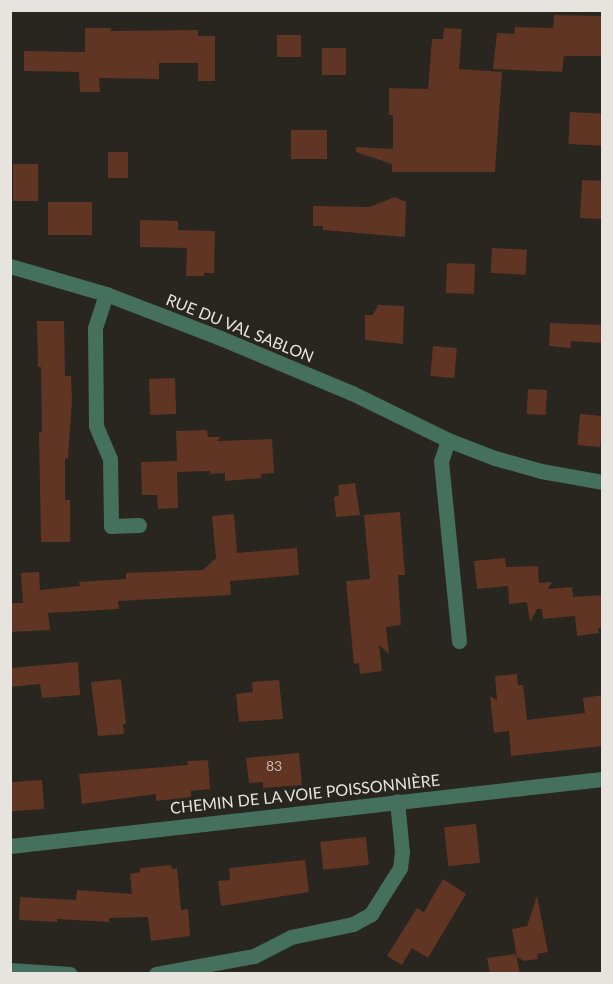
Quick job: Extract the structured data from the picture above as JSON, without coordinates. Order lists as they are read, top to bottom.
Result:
{
  "streets": {
    "street": ["RUE DU VAL SABLON", "CHEMIN DE LA VOIE POISSONNIÈRE"]
  },
  "house_numbers": ["83"]
}
